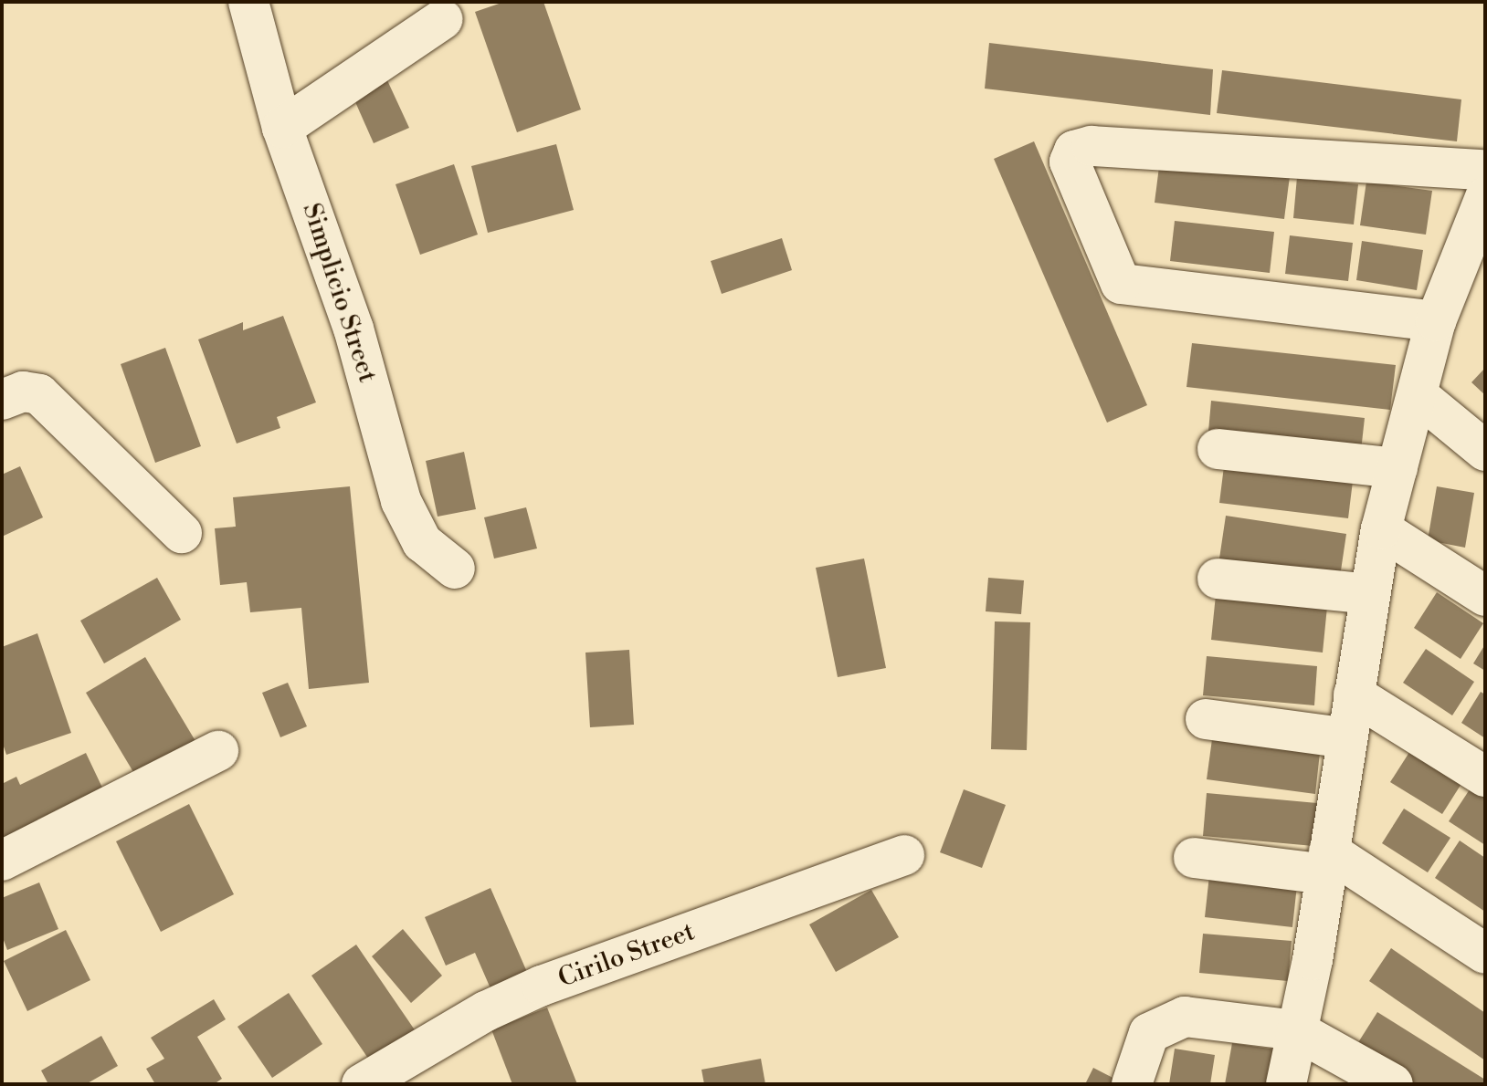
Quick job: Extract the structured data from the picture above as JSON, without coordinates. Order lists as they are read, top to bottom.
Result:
{
  "streets": {
    "street": ["Simplicio Street", "Cirilo Street"]
  }
}
